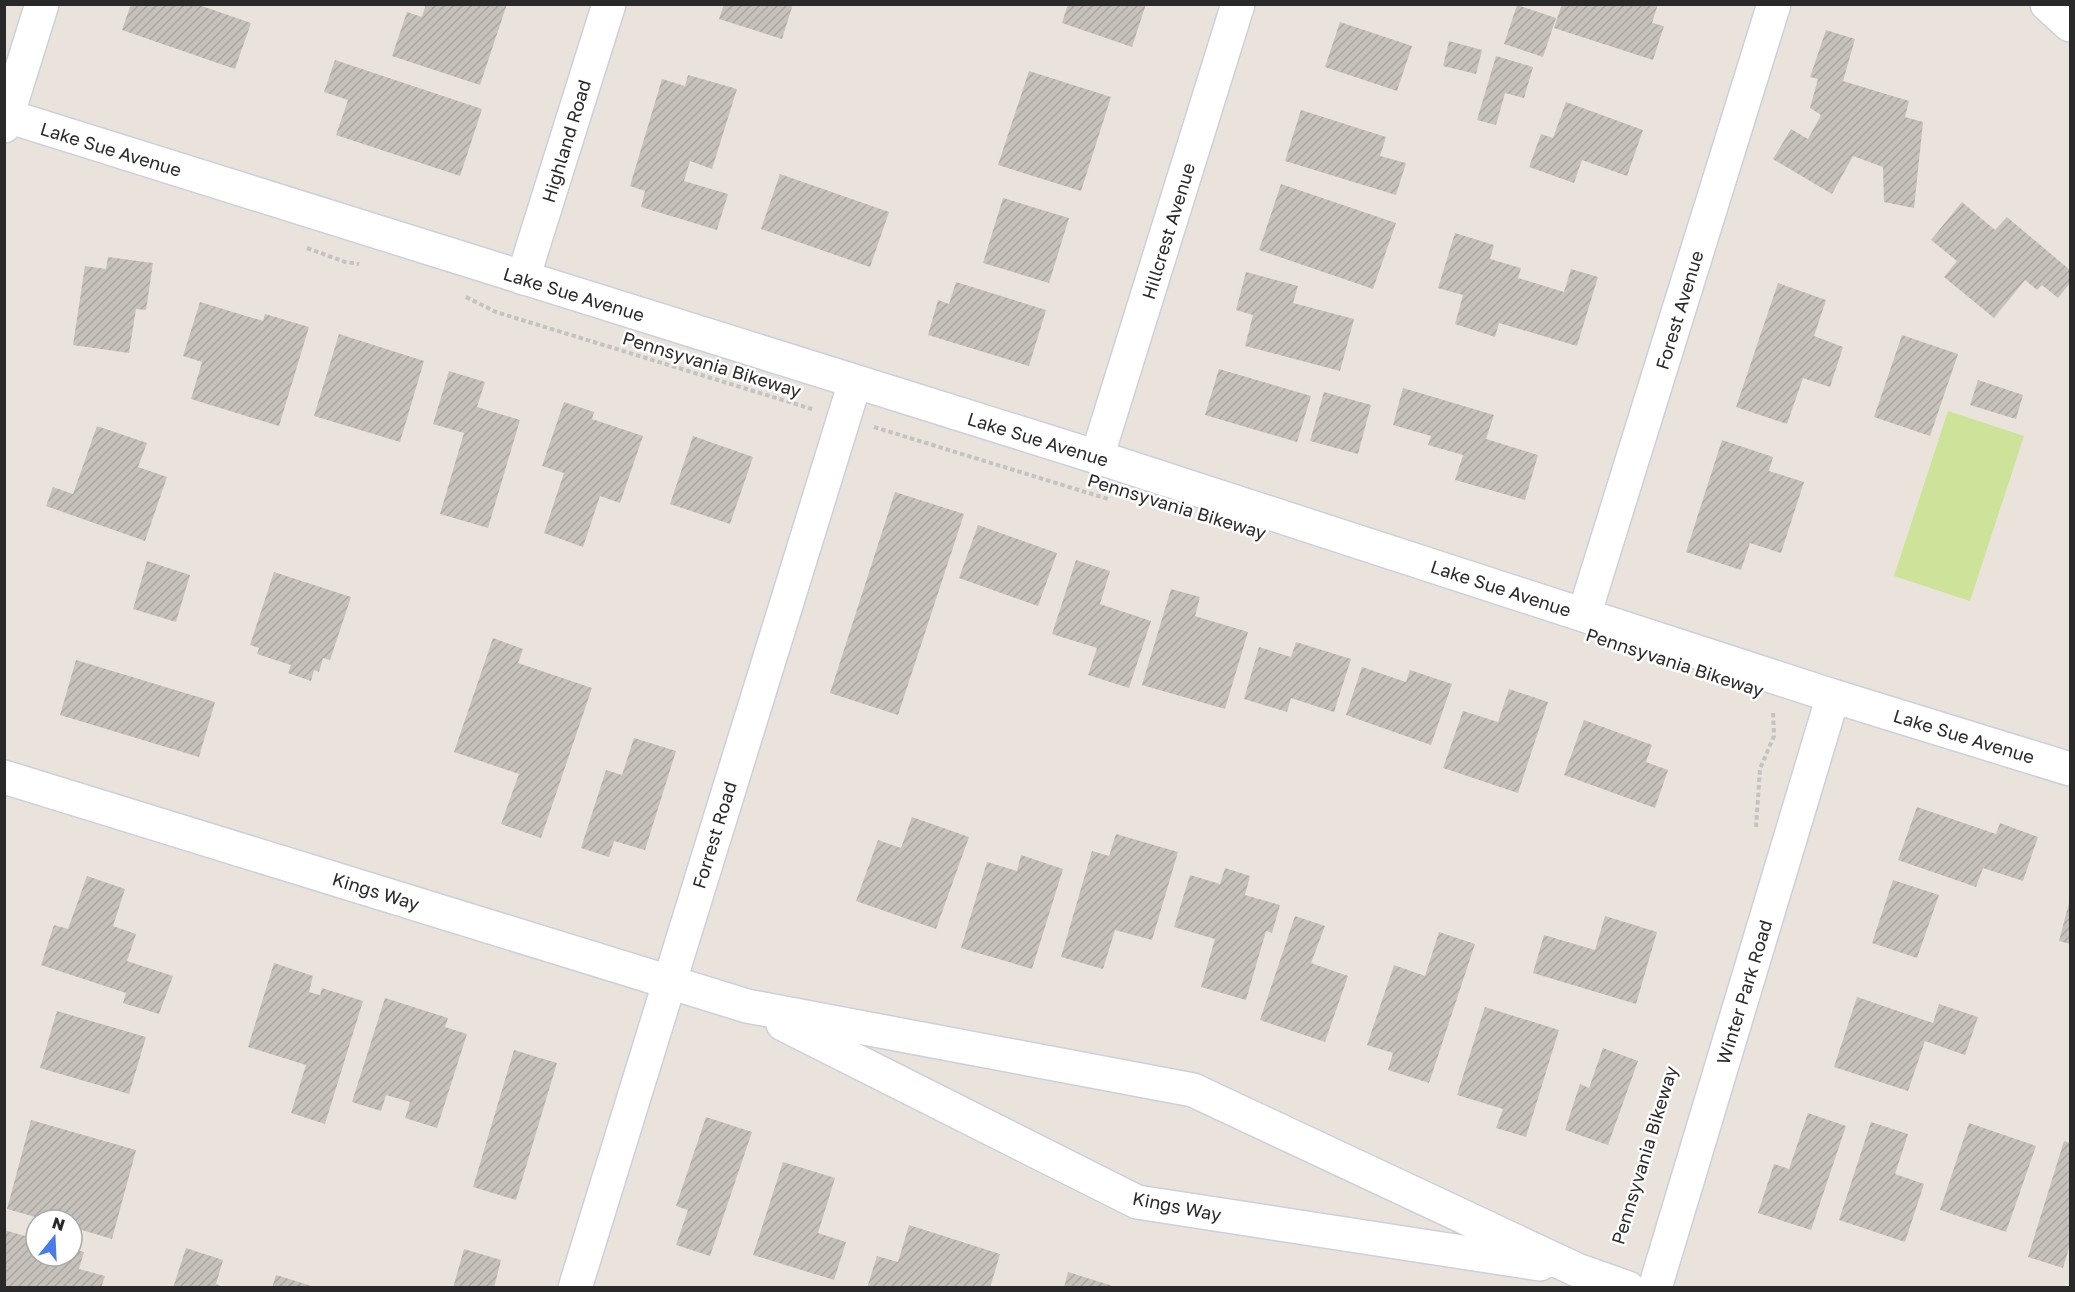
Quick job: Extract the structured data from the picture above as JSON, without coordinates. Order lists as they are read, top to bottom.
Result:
{
  "streets": {
    "street": [
      "Highland Road",
      "Lake Sue Avenue",
      "Hillcrest Avenue",
      "Forest Avenue",
      "Forrest Road",
      "Kings Way",
      "Winter Park Road"
    ],
    "path": ["Pennsyvania Bikeway"]
  },
  "crossings": [
    ["Highland Road", "Lake Sue Avenue"],
    ["Lake Sue Avenue", "Hillcrest Avenue"],
    ["Lake Sue Avenue", "Forest Avenue"],
    ["Lake Sue Avenue", "Forrest Road"],
    ["Lake Sue Avenue", "Winter Park Road"],
    ["Pennsyvania Bikeway", "Forrest Road"],
    ["Forrest Road", "Kings Way"]
  ],
  "north": "top"
}
